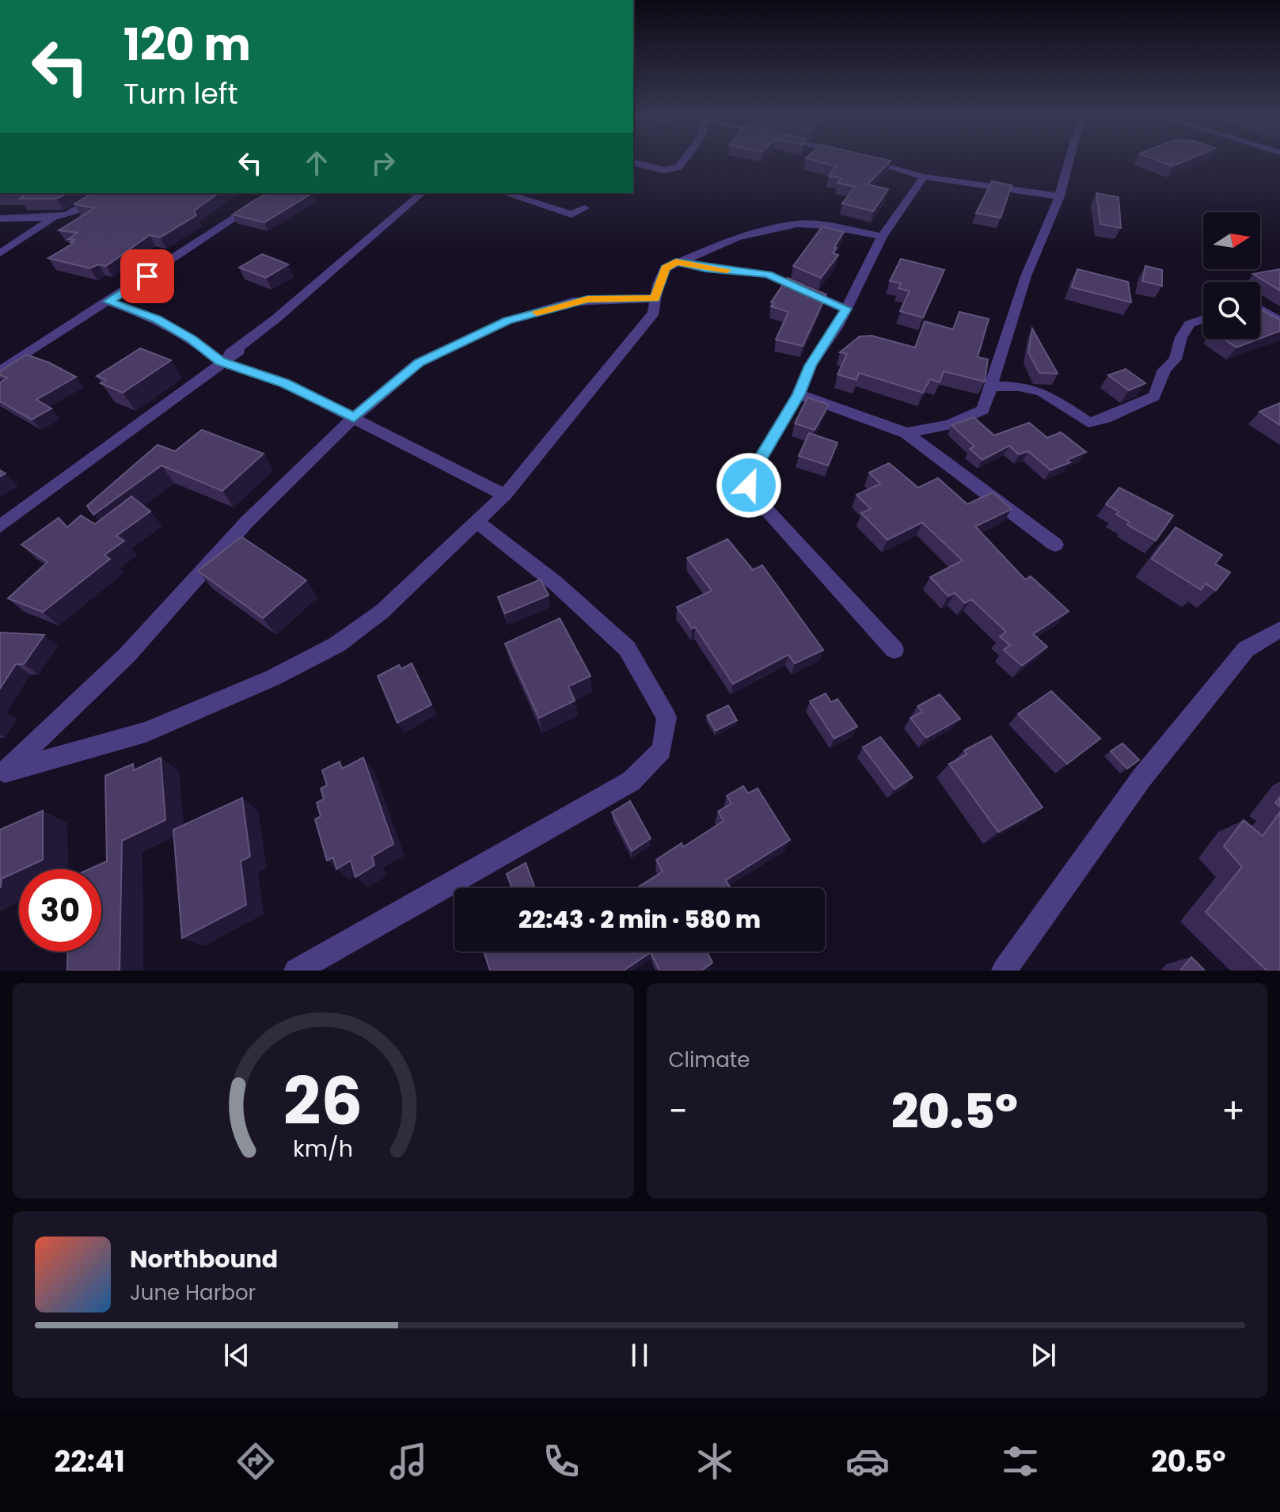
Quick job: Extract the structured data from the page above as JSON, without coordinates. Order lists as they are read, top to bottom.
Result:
{
  "north": "right",
  "page": {
    "turn": ["120 m", "Turn left"],
    "limit": "30",
    "trip": "22:43 · 2 min · 580 m",
    "tile": "Climate",
    "heat": ["−", "20.5°", "+"],
    "song": ["Northbound", "June Harbor"],
    "tabs": ["22:41", "20.5°"],
    "gauge": ["26", "km/h"]
  }
}
